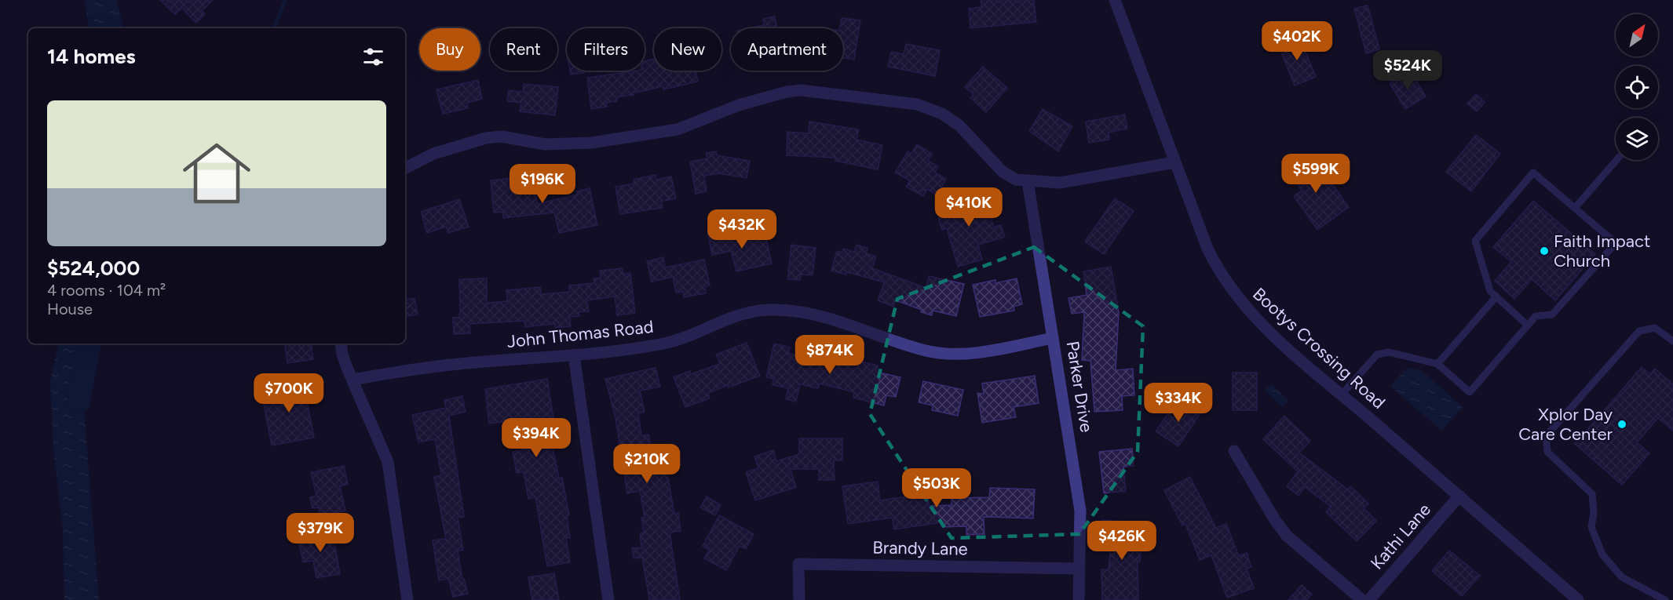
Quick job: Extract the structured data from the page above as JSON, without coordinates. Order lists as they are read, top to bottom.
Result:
{
  "streets": {
    "street": [
      "John Thomas Road",
      "Bootys Crossing Road",
      "Parker Drive",
      "Kathi Lane",
      "Brandy Lane"
    ]
  },
  "crossings": [
    ["John Thomas Road", "Parker Drive"],
    ["Bootys Crossing Road", "Kathi Lane"],
    ["Parker Drive", "Brandy Lane"]
  ],
  "places": ["Faith Impact Church", "Xplor Day Care Center"],
  "north": "top right",
  "page": {
    "price": [
      "$402K",
      "$524K",
      "$599K",
      "$196K",
      "$410K",
      "$432K",
      "$874K",
      "$700K",
      "$334K",
      "$394K",
      "$210K",
      "$503K",
      "$379K",
      "$426K"
    ],
    "chip": [
      "Buy",
      "Rent",
      "Filters",
      "New",
      "Apartment"
    ],
    "heading": "14 homes",
    "list": [
      {
        "name": "$524,000",
        "note": "4 rooms · 104 m² · House"
      }
    ]
  }
}
